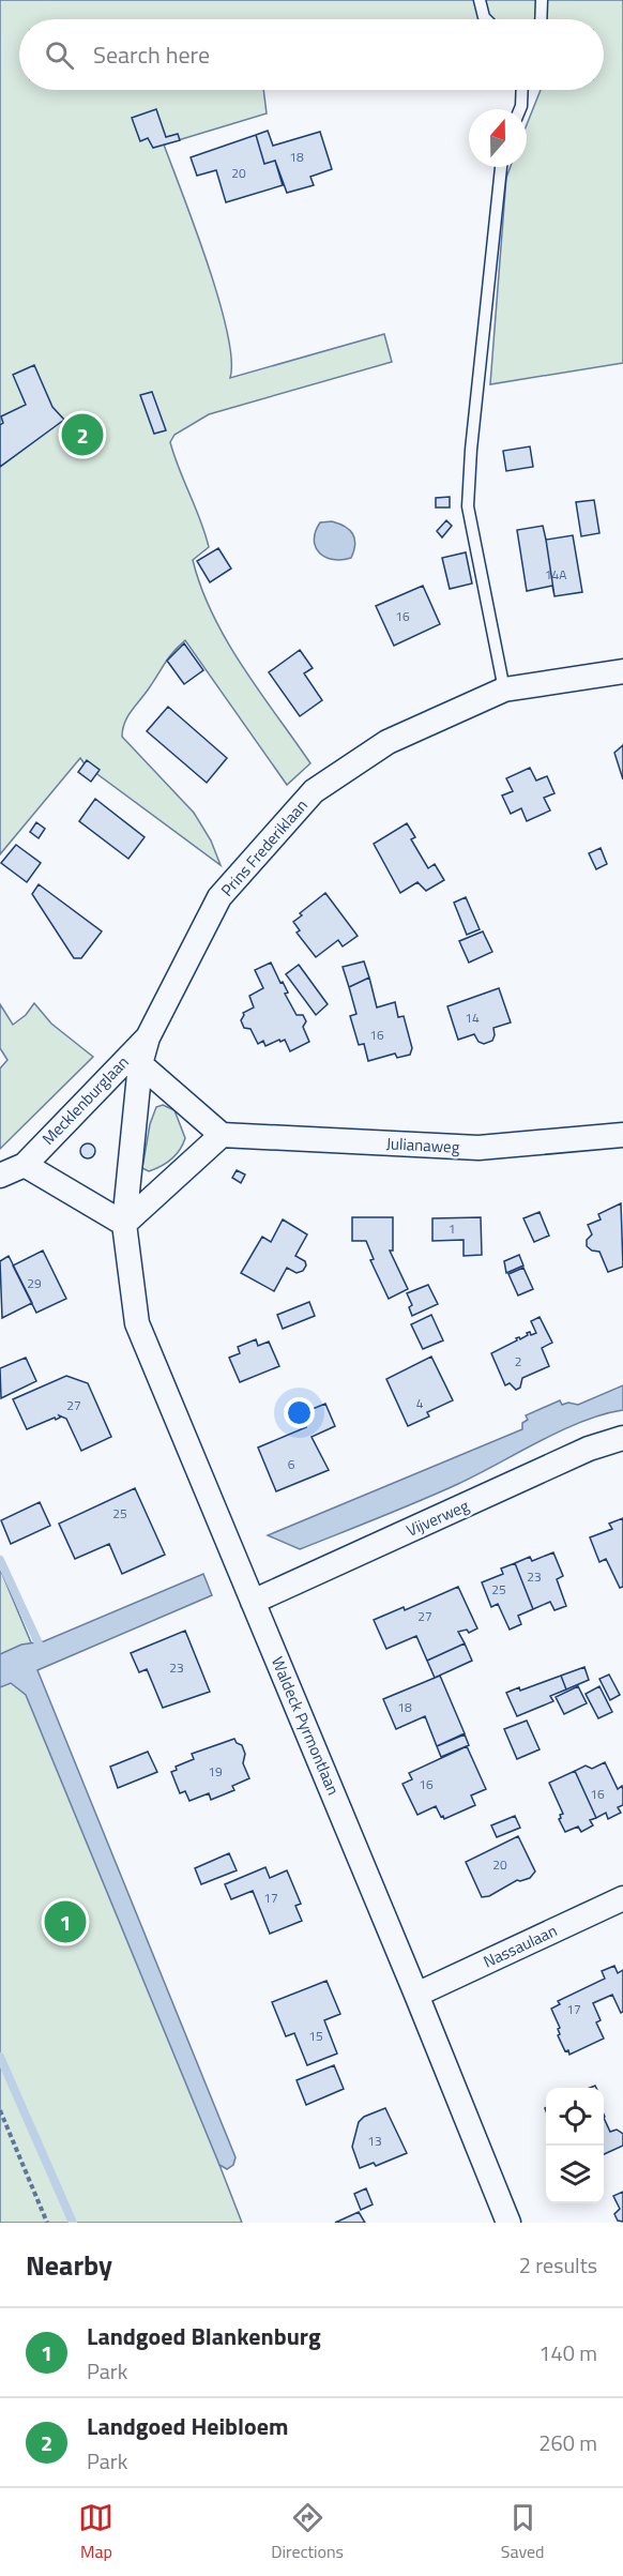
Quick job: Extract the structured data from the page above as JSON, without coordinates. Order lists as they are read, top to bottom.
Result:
{
  "streets": {
    "street": [
      "Prins Frederiklaan",
      "Mecklenburglaan",
      "Julianaweg",
      "Vijverweg",
      "Waldeck Pyrmontlaan",
      "Nassaulaan"
    ]
  },
  "crossings": [
    ["Prins Frederiklaan", "Mecklenburglaan"],
    ["Prins Frederiklaan", "Waldeck Pyrmontlaan"],
    ["Vijverweg", "Waldeck Pyrmontlaan"],
    ["Waldeck Pyrmontlaan", "Nassaulaan"]
  ],
  "house_numbers": [
    "18",
    "20",
    "14A",
    "16",
    "14",
    "16",
    "1",
    "29",
    "2",
    "4",
    "27",
    "6",
    "25",
    "23",
    "25",
    "27",
    "23",
    "18",
    "19",
    "16",
    "16",
    "20",
    "17",
    "17",
    "15",
    "13"
  ],
  "north": "top",
  "page": {
    "search": "Search here",
    "pins": ["2", "1"],
    "heading": ["Nearby", "2 results"],
    "list": [
      {
        "mark": "1",
        "name": "Landgoed Blankenburg",
        "note": "Park",
        "value": "140 m"
      },
      {
        "mark": "2",
        "name": "Landgoed Heibloem",
        "note": "Park",
        "value": "260 m"
      }
    ],
    "nav": ["Map", "Directions", "Saved"]
  }
}
